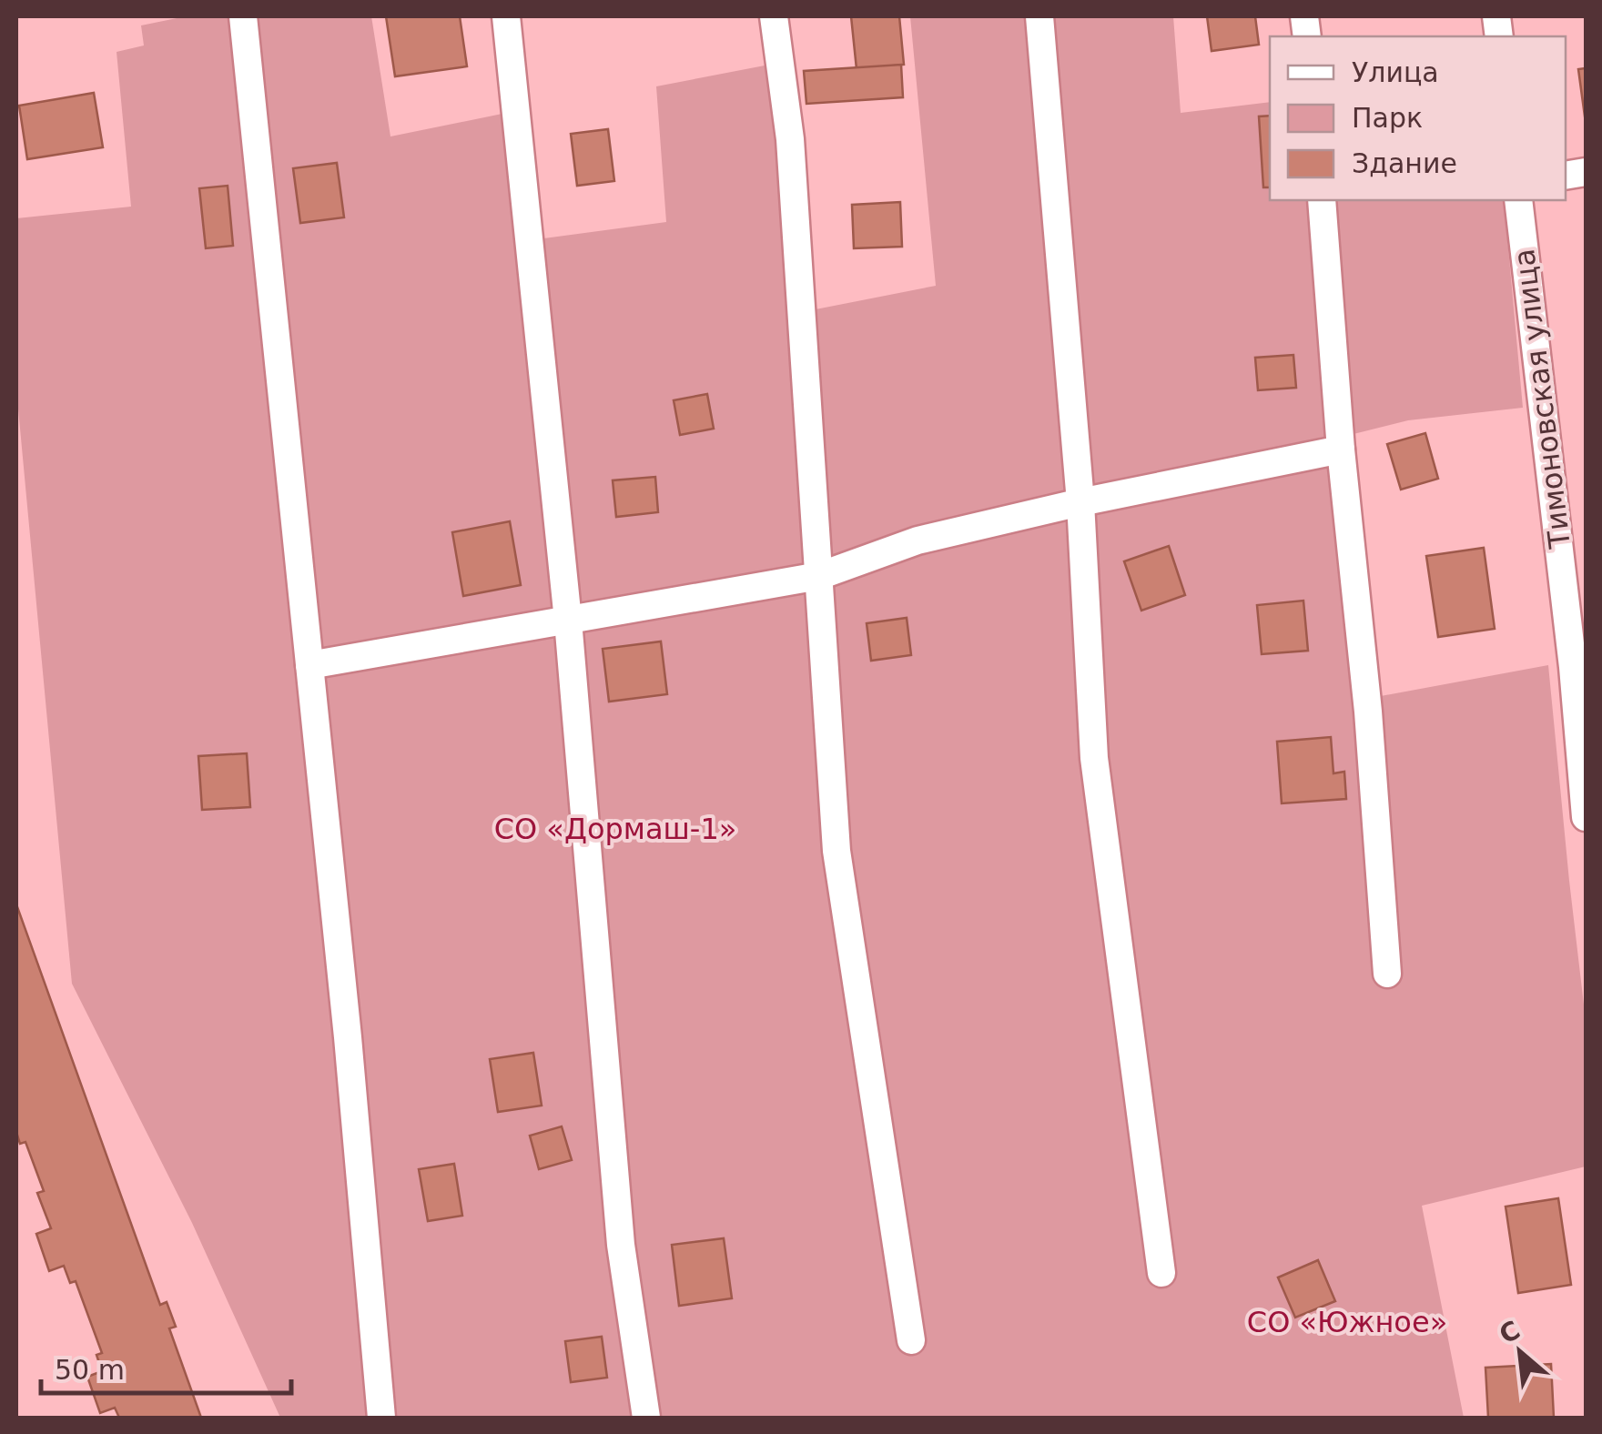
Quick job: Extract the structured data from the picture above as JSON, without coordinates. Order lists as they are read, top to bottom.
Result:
{
  "streets": {
    "street": ["Тимоновская улица"]
  },
  "parks": ["СО «Дормаш-1»", "СО «Южное»"],
  "legend": ["Улица", "Парк", "Здание"],
  "scale_bar": "50 m",
  "north": "top left"
}
